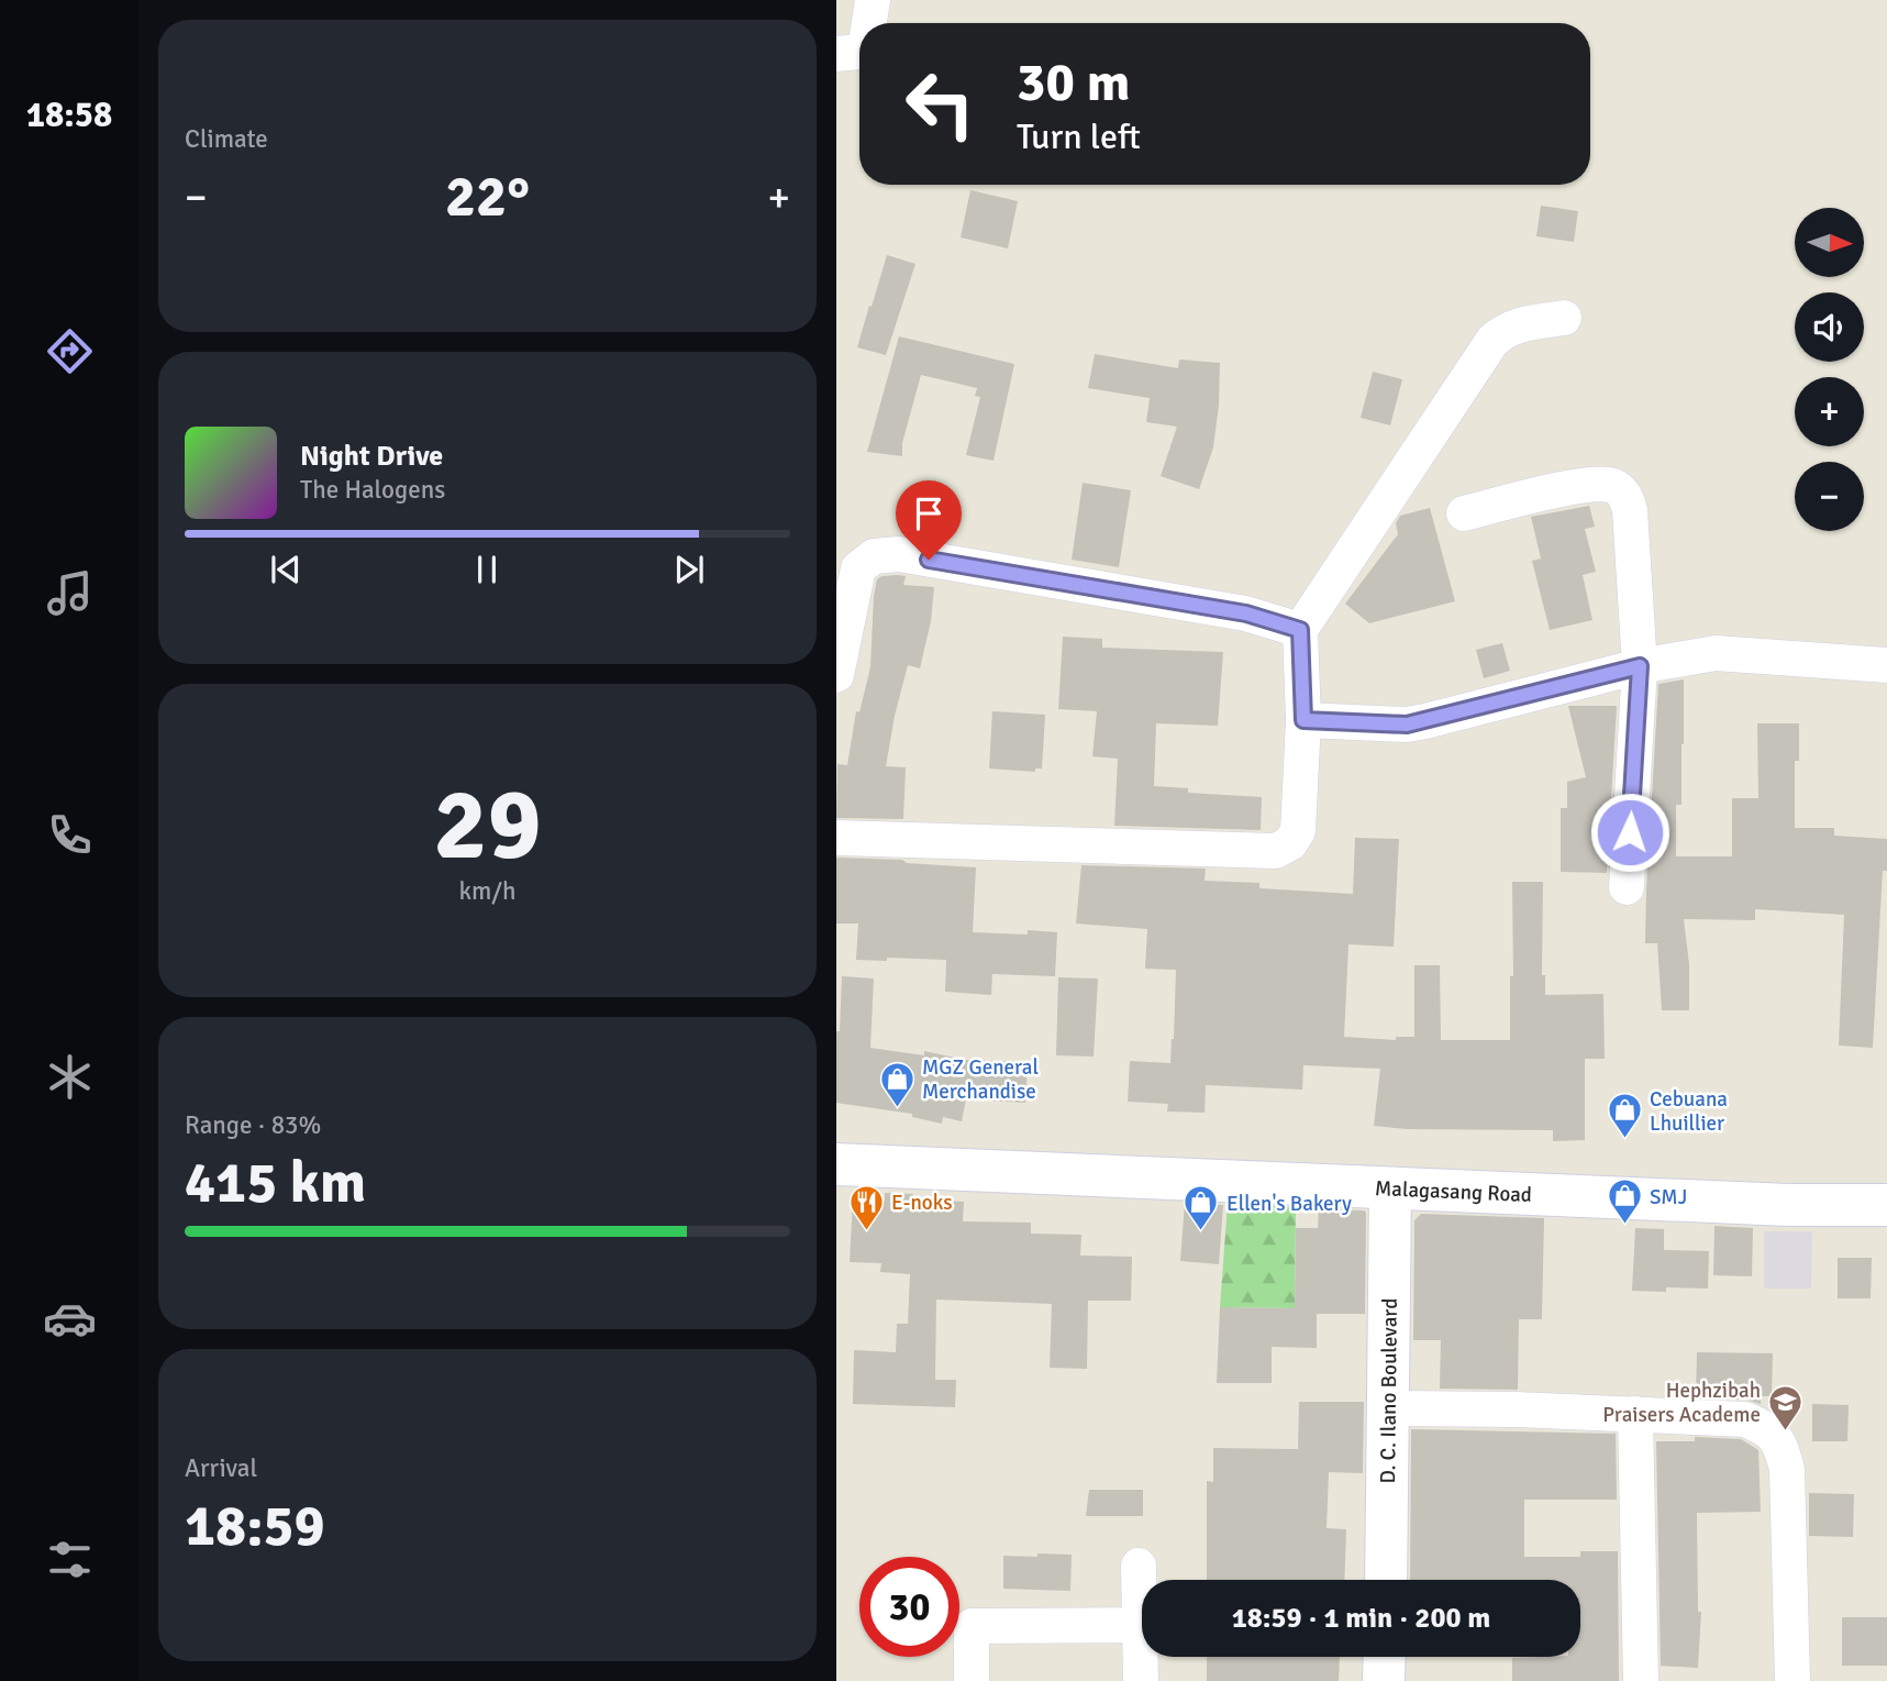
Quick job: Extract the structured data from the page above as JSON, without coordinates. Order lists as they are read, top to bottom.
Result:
{
  "streets": {
    "main road": ["Malagasang Road", "D. C. Ilano Boulevard"]
  },
  "crossings": [
    ["Malagasang Road", "D. C. Ilano Boulevard"]
  ],
  "places": {
    "shop": [
      "MGZ General Merchandise",
      "Cebuana Lhuillier",
      "SMJ",
      "Ellen's Bakery"
    ],
    "restaurant": ["E-noks"],
    "school or university": ["Hephzibah Praisers Academe"]
  },
  "north": "right",
  "page": {
    "tabs": "18:58",
    "tile": [
      "Climate",
      ["29", "km/h"],
      ["Range · 83%", "415 km"],
      ["Arrival", "18:59"]
    ],
    "turn": ["30 m", "Turn left"],
    "heat": ["−", "22°", "+"],
    "map_buttons": ["+", "−"],
    "song": ["Night Drive", "The Halogens"],
    "limit": "30",
    "trip": "18:59 · 1 min · 200 m"
  }
}
